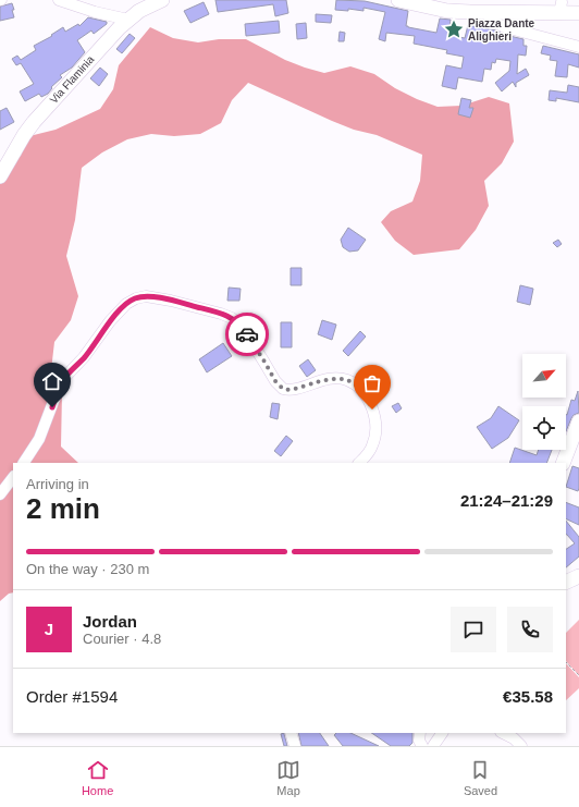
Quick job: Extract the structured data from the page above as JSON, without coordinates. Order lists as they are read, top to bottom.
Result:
{
  "streets": {
    "main road": ["Via Flaminia"]
  },
  "places": {
    "place": ["Piazza Dante Alighieri"]
  },
  "north": "top right",
  "page": {
    "heading": ["2 min", "Arriving in", "21:24–21:29"],
    "panel": [
      "Jordan",
      "Courier · 4.8",
      "Order #1594",
      "€35.58"
    ],
    "bar": "On the way · 230 m",
    "round": "J",
    "tabs": ["Home", "Map", "Saved"]
  }
}
